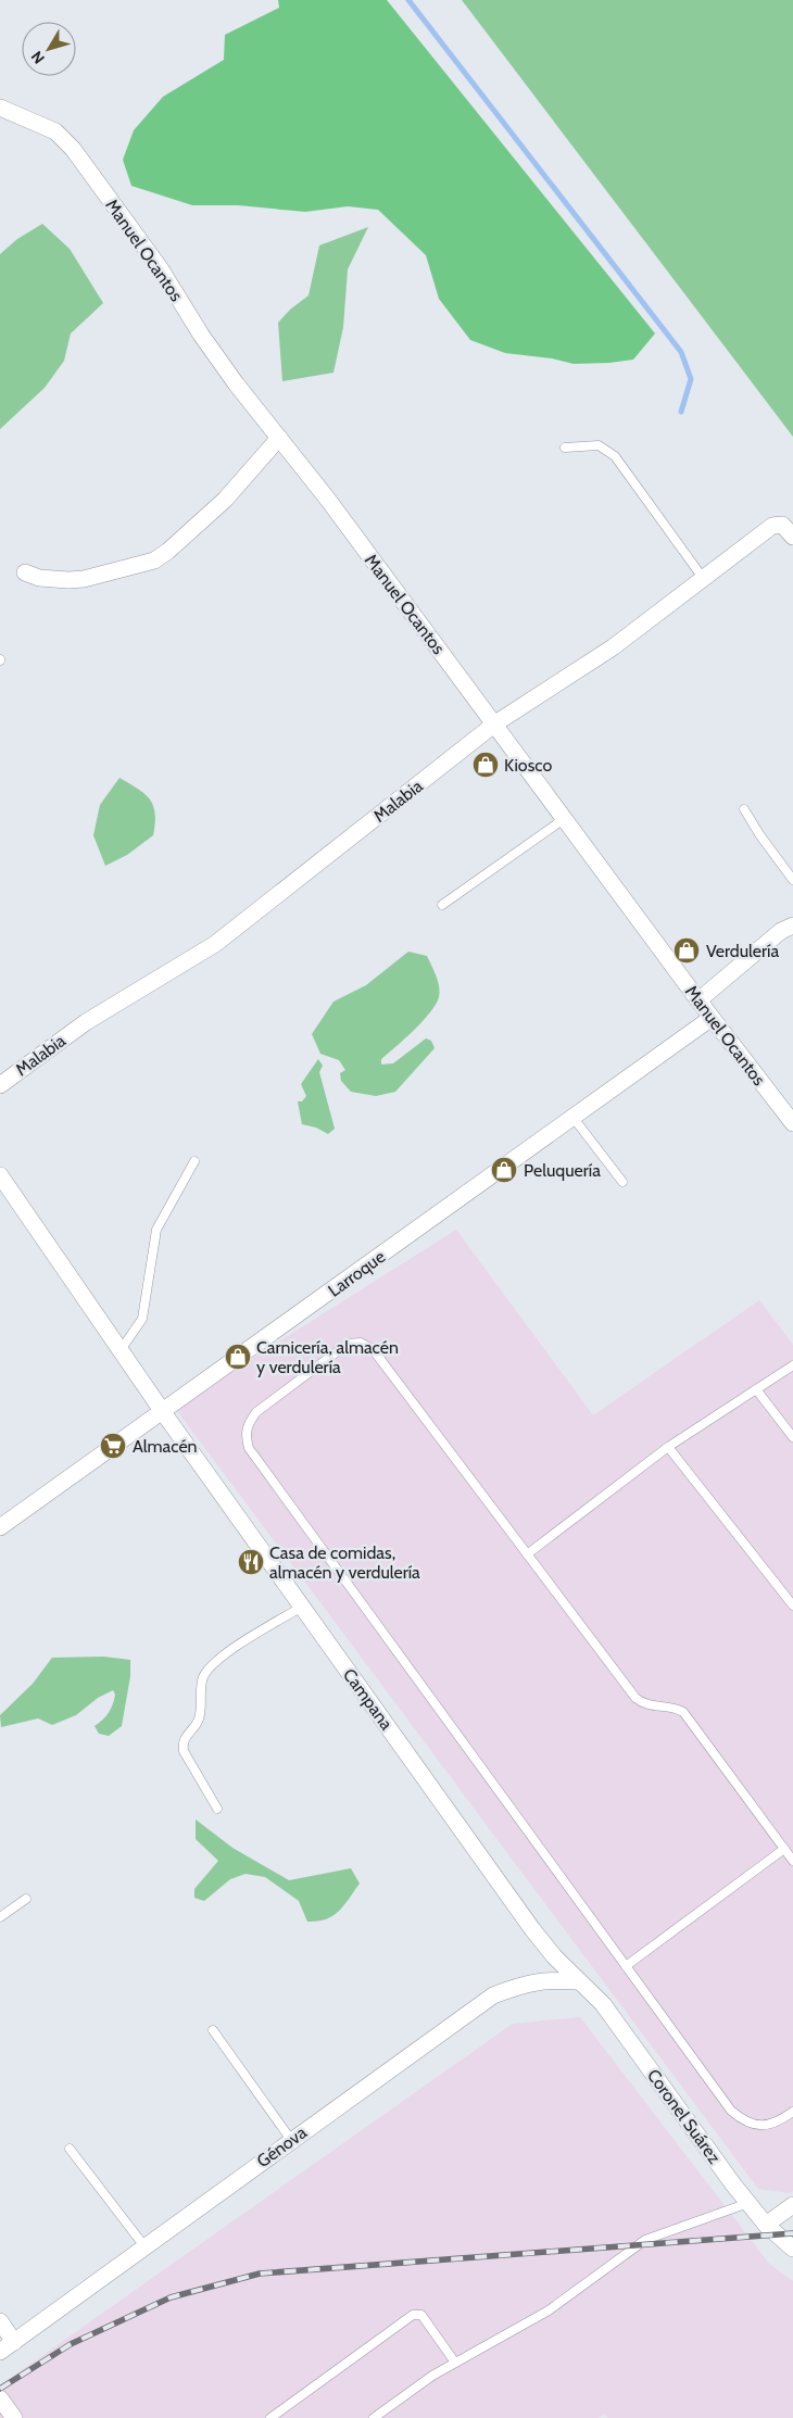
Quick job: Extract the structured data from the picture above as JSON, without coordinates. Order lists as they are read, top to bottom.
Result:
{
  "streets": {
    "street": [
      "Manuel Ocantos",
      "Malabia",
      "Larroque",
      "Campana",
      "Coronel Suárez",
      "Génova"
    ]
  },
  "crossings": [
    ["Manuel Ocantos", "Malabia"],
    ["Manuel Ocantos", "Larroque"],
    ["Larroque", "Campana"],
    ["Campana", "Coronel Suárez"],
    ["Campana", "Génova"],
    ["Coronel Suárez", "Génova"]
  ],
  "places": {
    "shop": [
      "Kiosco",
      "Verdulería",
      "Peluquería",
      "Carnicería, almacén y verdulería"
    ],
    "supermarket": ["Almacén"],
    "restaurant": ["Casa de comidas, almacén y verdulería"]
  },
  "north": "bottom left"
}
